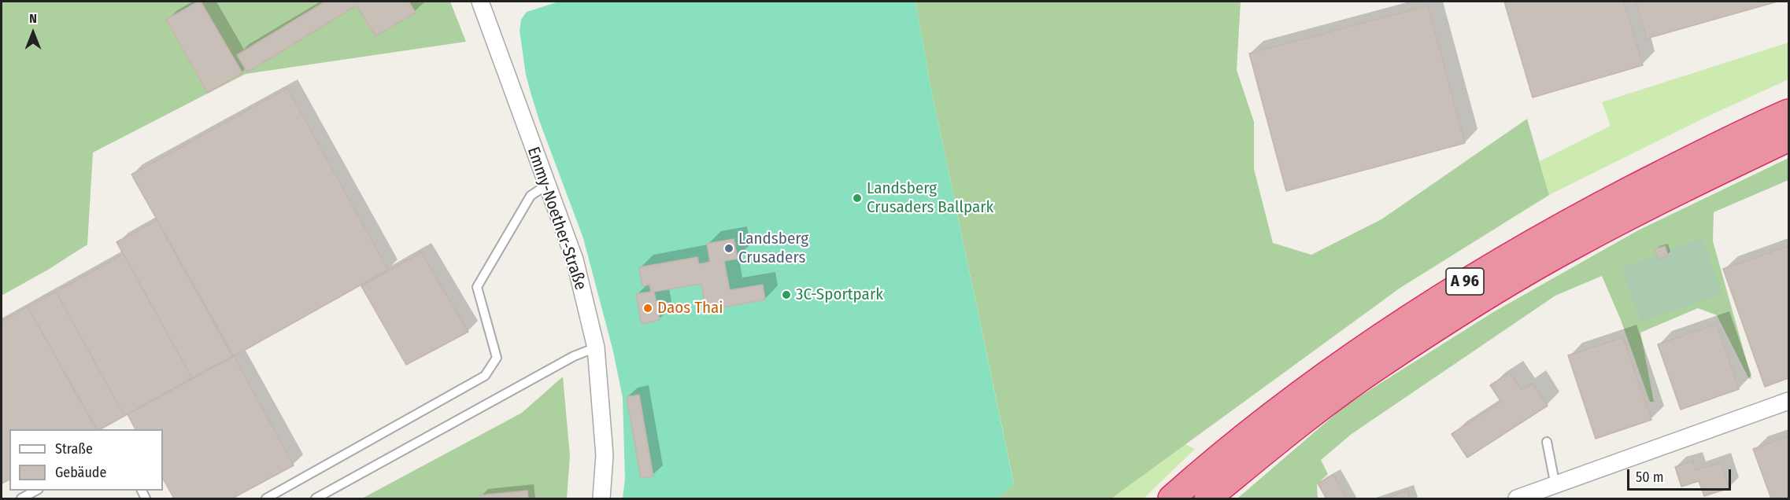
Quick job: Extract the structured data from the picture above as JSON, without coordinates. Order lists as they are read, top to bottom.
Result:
{
  "streets": {
    "highway": ["A 96"],
    "street": ["Emmy-Noether-Straße"]
  },
  "places": [
    "Landsberg Crusaders Ballpark",
    "Landsberg Crusaders",
    "3C-Sportpark",
    "Daos Thai"
  ],
  "legend": ["Straße", "Gebäude"],
  "scale_bar": "50 m",
  "north": "top"
}
